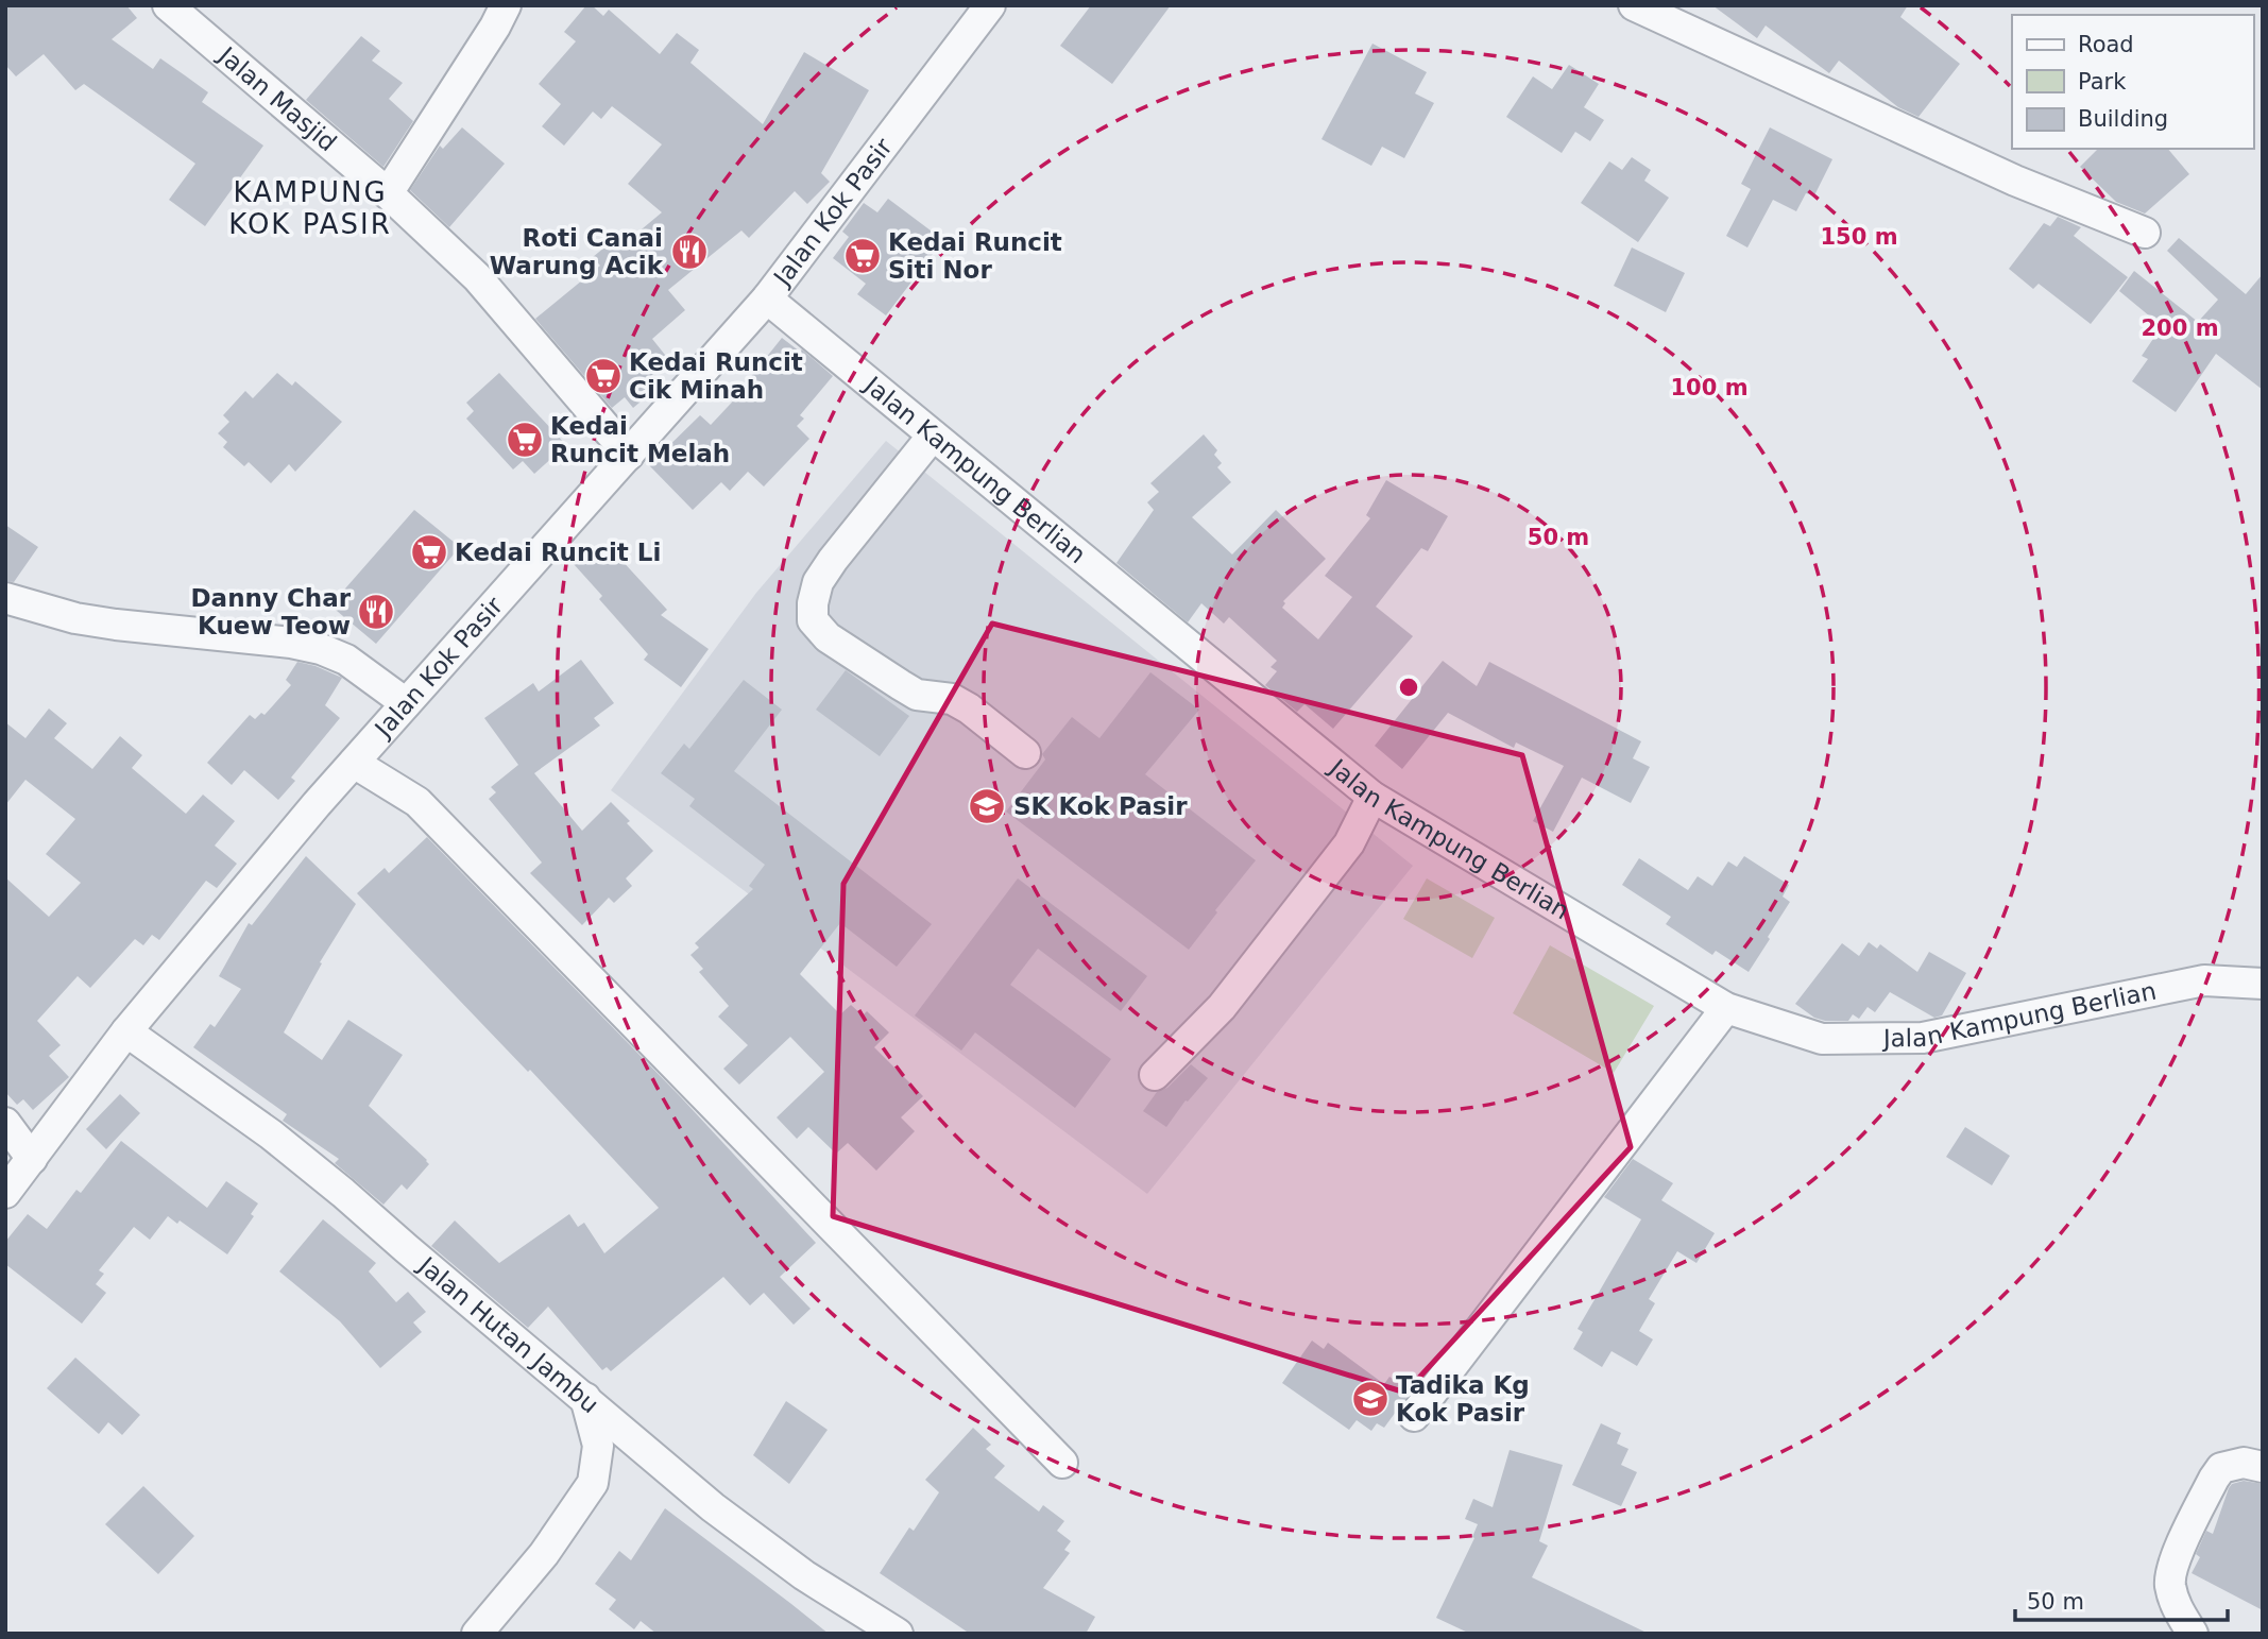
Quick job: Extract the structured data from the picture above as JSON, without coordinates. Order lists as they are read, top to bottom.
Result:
{
  "streets": {
    "street": [
      "Jalan Masjid",
      "Jalan Kok Pasir",
      "Jalan Kampung Berlian",
      "Jalan Hutan Jambu"
    ]
  },
  "crossings": [
    ["Jalan Masjid", "Jalan Kok Pasir"],
    ["Jalan Kok Pasir", "Jalan Kampung Berlian"],
    ["Jalan Kok Pasir", "Jalan Hutan Jambu"]
  ],
  "districts": ["KAMPUNG KOK PASIR"],
  "places": {
    "restaurant": ["Roti Canai Warung Acik", "Danny Char Kuew Teow"],
    "supermarket": [
      "Kedai Runcit Siti Nor",
      "Kedai Runcit Cik Minah",
      "Kedai Runcit Melah",
      "Kedai Runcit Li"
    ],
    "school or university": ["SK Kok Pasir", "Tadika Kg Kok Pasir"]
  },
  "legend": ["Road", "Park", "Building"],
  "scale_bar": "50 m",
  "rings": [
    "150 m",
    "200 m",
    "100 m",
    "50 m"
  ]
}
